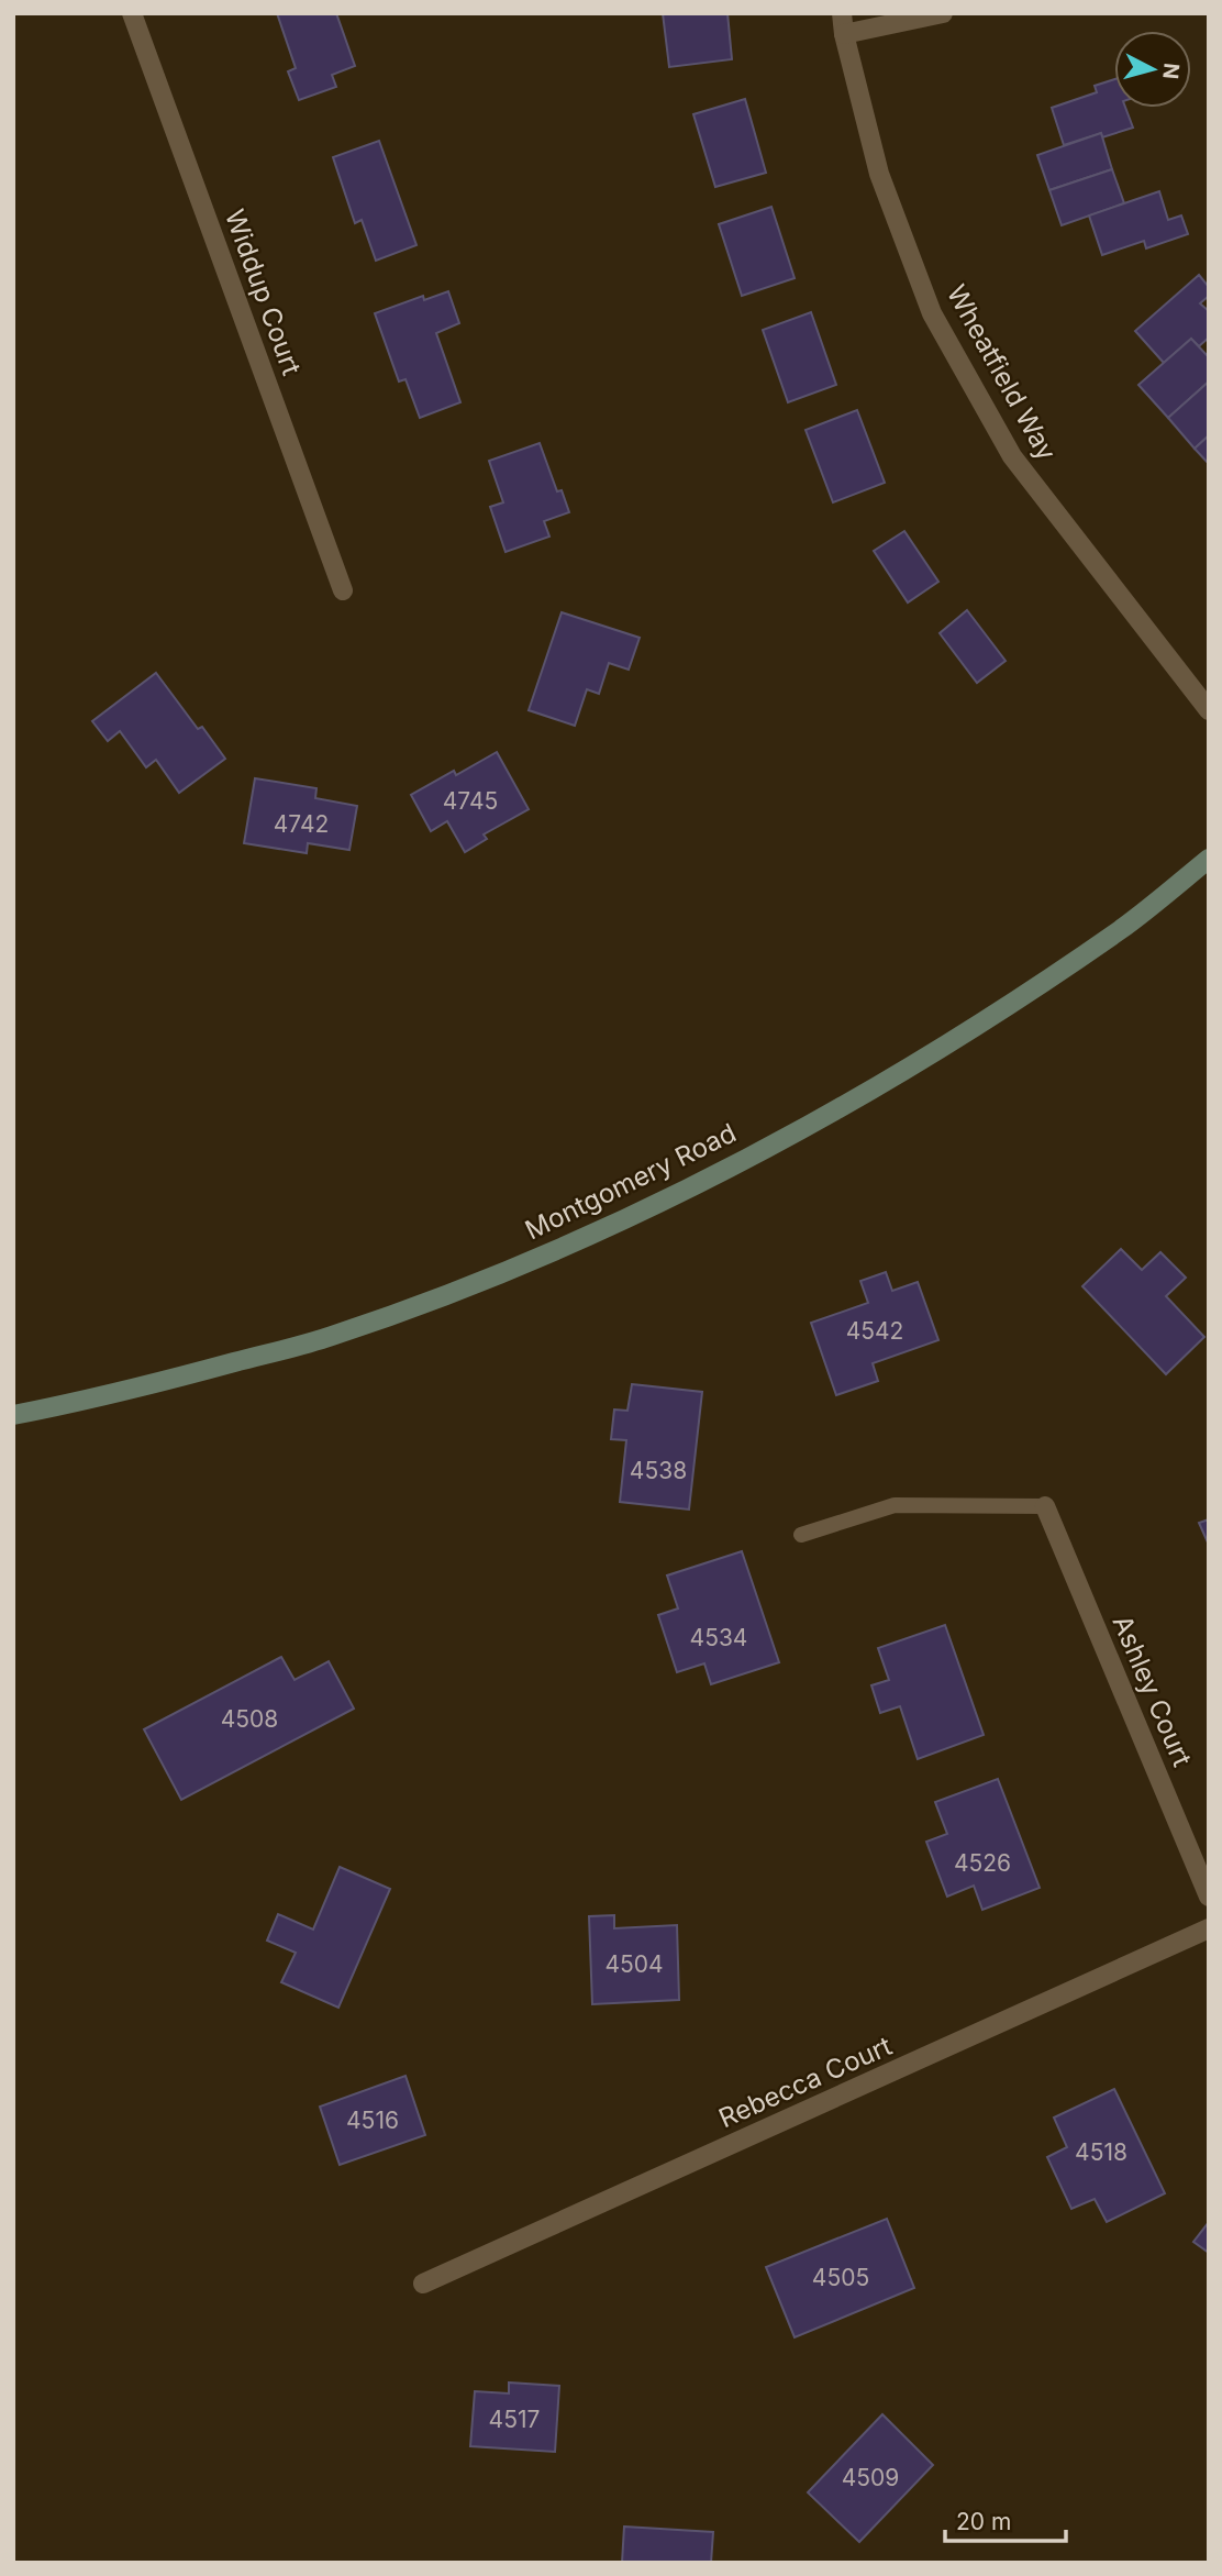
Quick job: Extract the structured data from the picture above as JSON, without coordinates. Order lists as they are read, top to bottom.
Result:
{
  "streets": {
    "main road": ["Montgomery Road"],
    "street": [
      "Widdup Court",
      "Wheatfield Way",
      "Ashley Court",
      "Rebecca Court"
    ]
  },
  "house_numbers": [
    "4745",
    "4742",
    "4542",
    "4538",
    "4534",
    "4508",
    "4526",
    "4504",
    "4516",
    "4518",
    "4505",
    "4517",
    "4509"
  ],
  "scale_bar": "20 m",
  "north": "right"
}
